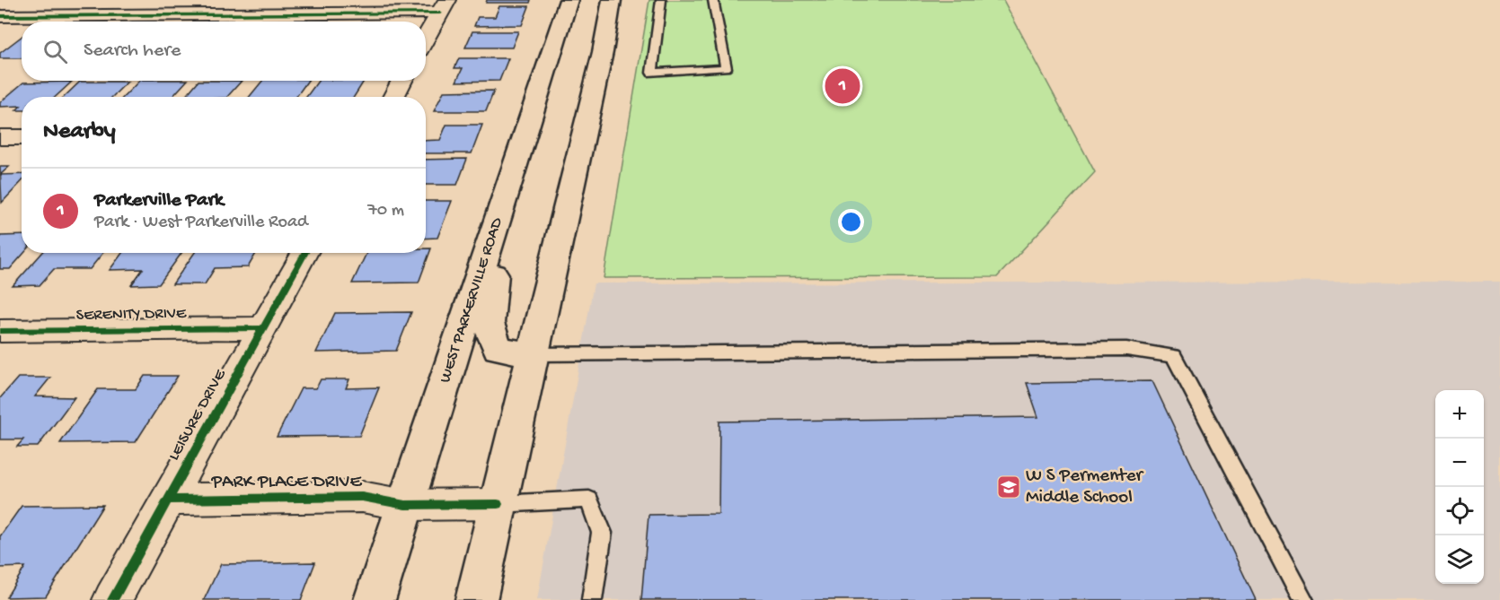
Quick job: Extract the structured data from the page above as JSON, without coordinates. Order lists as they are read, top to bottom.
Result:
{
  "streets": {
    "main road": ["WEST PARKERVILLE ROAD"],
    "street": ["SERENITY DRIVE", "LEISURE DRIVE", "PARK PLACE DRIVE"]
  },
  "crossings": [
    ["WEST PARKERVILLE ROAD", "PARK PLACE DRIVE"],
    ["SERENITY DRIVE", "LEISURE DRIVE"],
    ["LEISURE DRIVE", "PARK PLACE DRIVE"]
  ],
  "places": {
    "school or university": ["W S Permenter Middle School"]
  },
  "page": {
    "search": "Search here",
    "pins": "1",
    "heading": "Nearby",
    "list": [
      {
        "mark": "1",
        "name": "Parkerville Park",
        "note": "Park · West Parkerville Road",
        "value": "70 m"
      }
    ],
    "map_buttons": ["+", "−"]
  }
}
